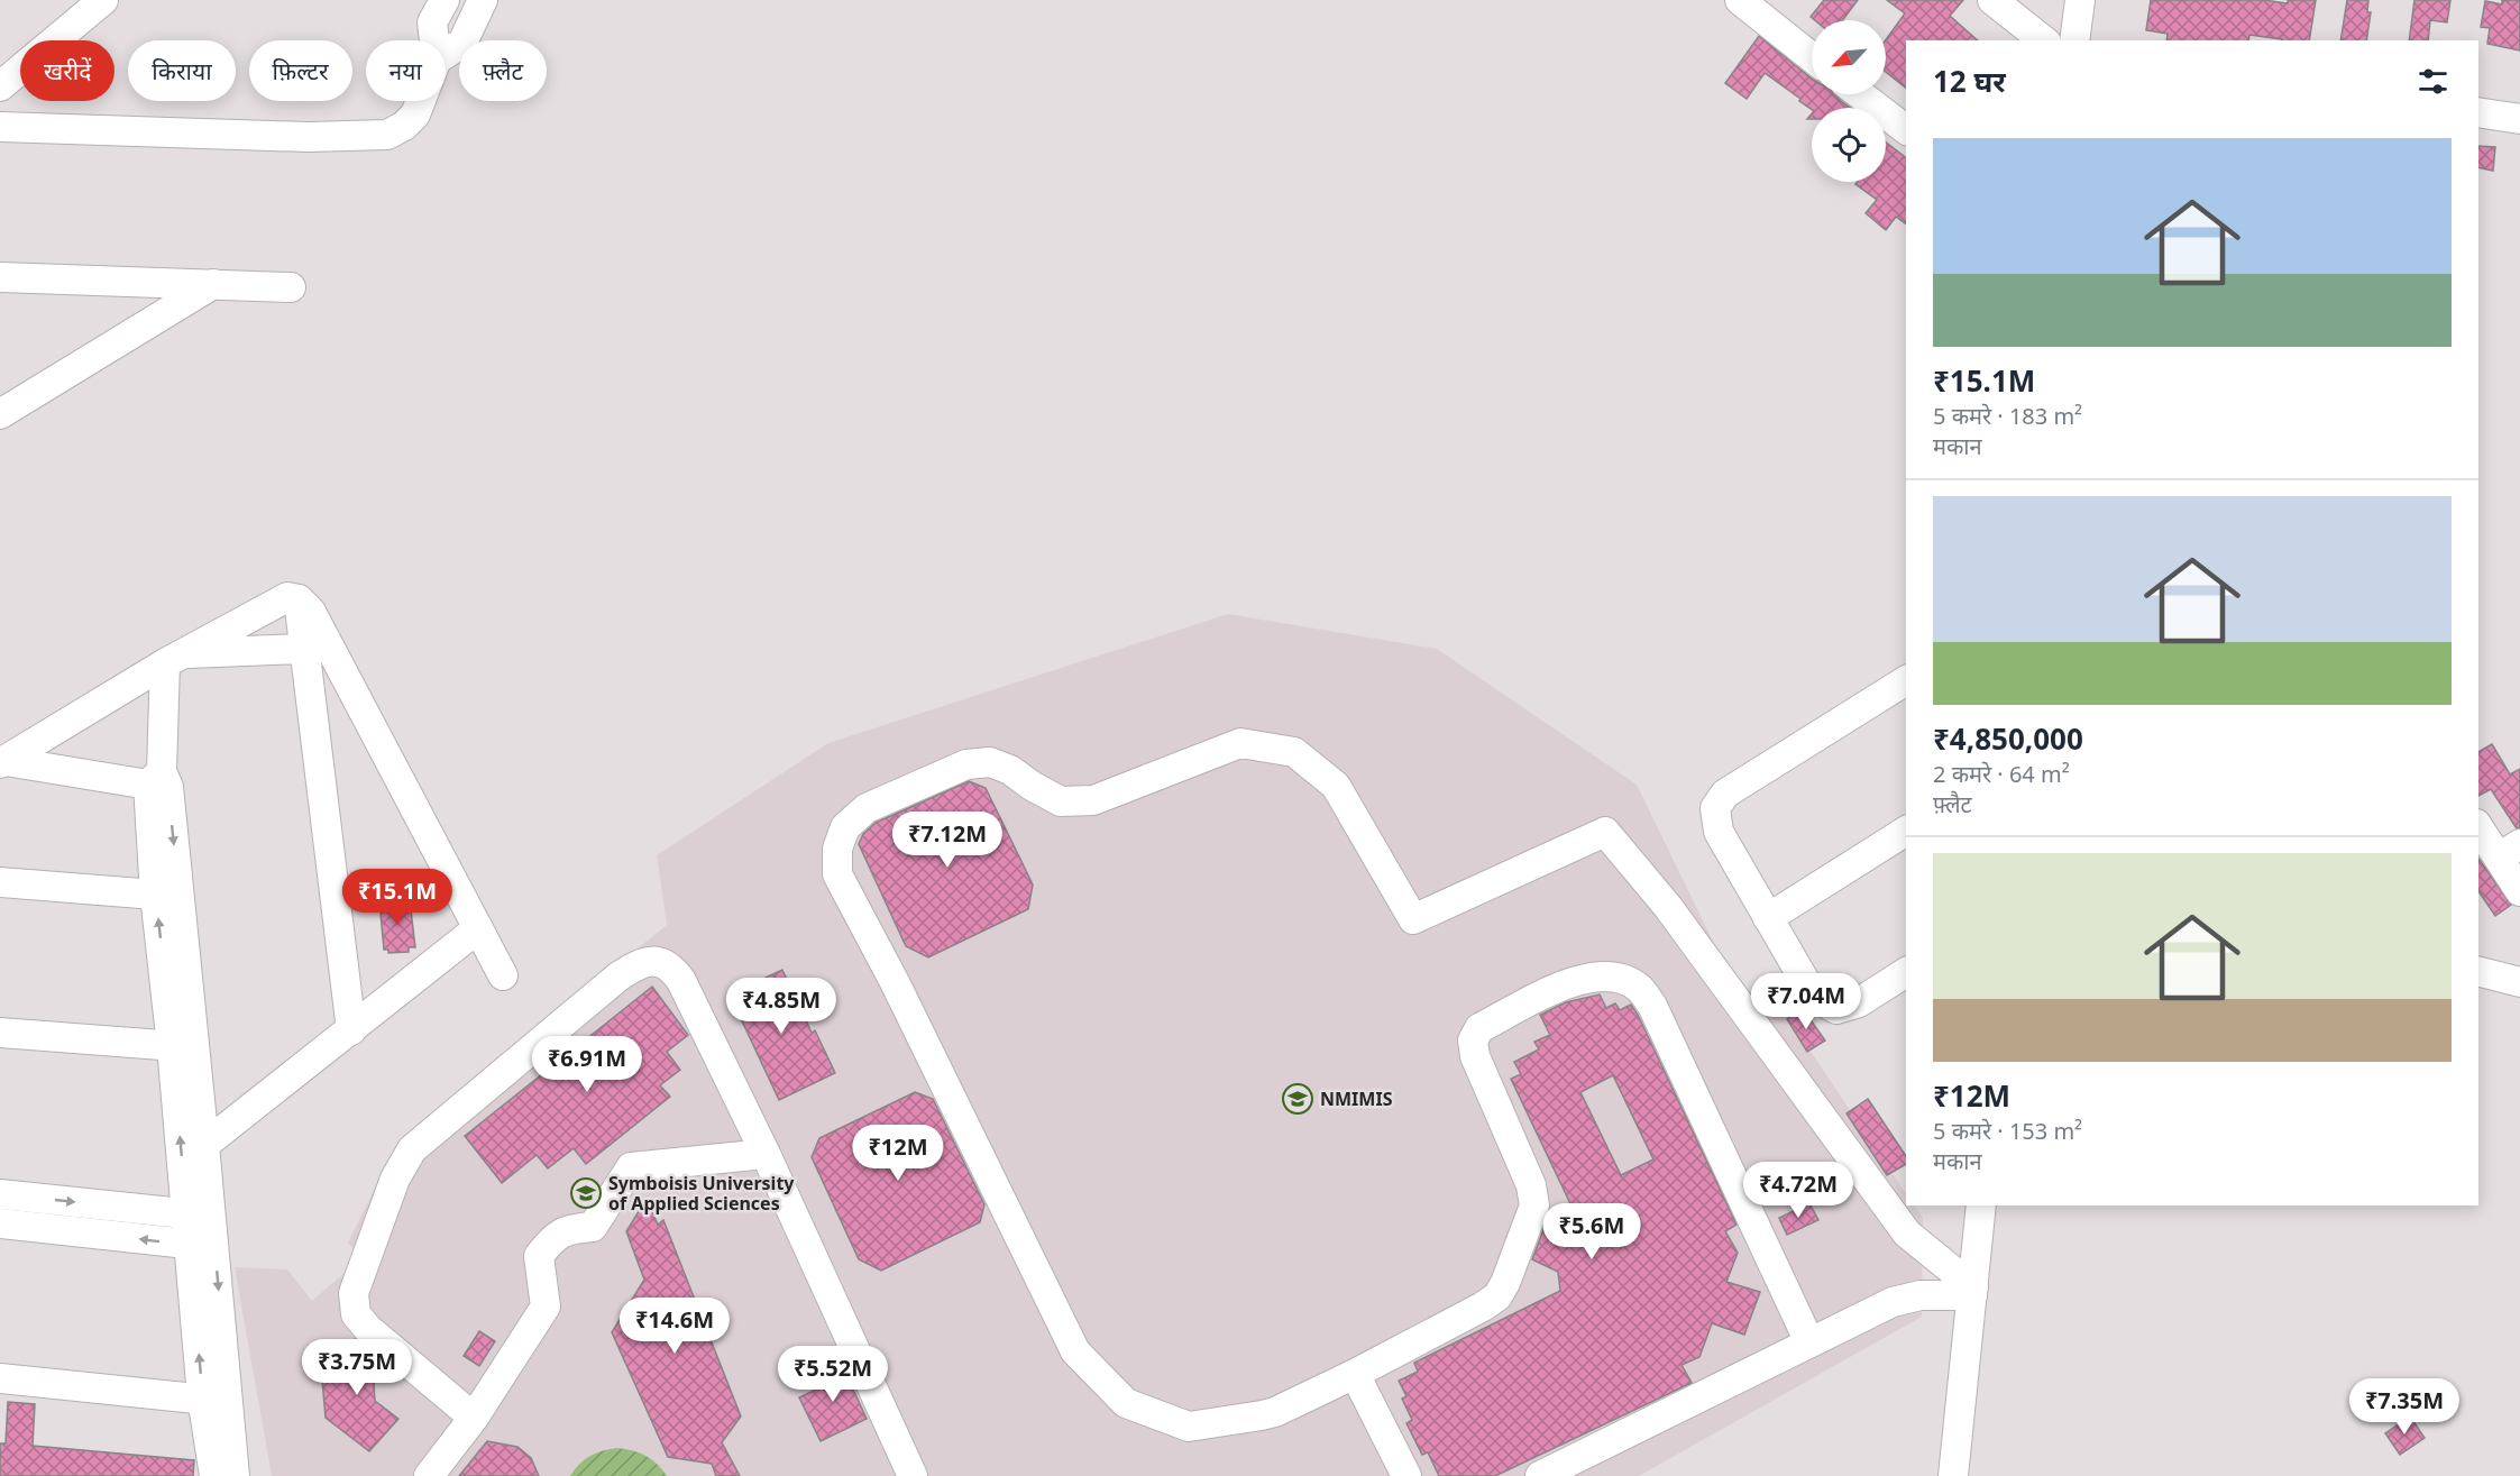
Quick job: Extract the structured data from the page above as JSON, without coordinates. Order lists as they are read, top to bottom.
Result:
{
  "places": {
    "school or university": ["NMIMIS", "Symboisis University of Applied Sciences"]
  },
  "north": "bottom left",
  "page": {
    "chip": [
      "खरीदें",
      "किराया",
      "फ़िल्टर",
      "नया",
      "फ़्लैट"
    ],
    "heading": "12 घर",
    "list": [
      {
        "name": "₹15.1M",
        "note": "5 कमरे · 183 m² · मकान"
      },
      {
        "name": "₹4,850,000",
        "note": "2 कमरे · 64 m² · फ़्लैट"
      },
      {
        "name": "₹12M",
        "note": "5 कमरे · 153 m² · मकान"
      }
    ],
    "price": [
      "₹7.12M",
      "₹15.1M",
      "₹7.04M",
      "₹4.85M",
      "₹6.91M",
      "₹12M",
      "₹4.72M",
      "₹5.6M",
      "₹14.6M",
      "₹3.75M",
      "₹5.52M",
      "₹7.35M"
    ]
  }
}
